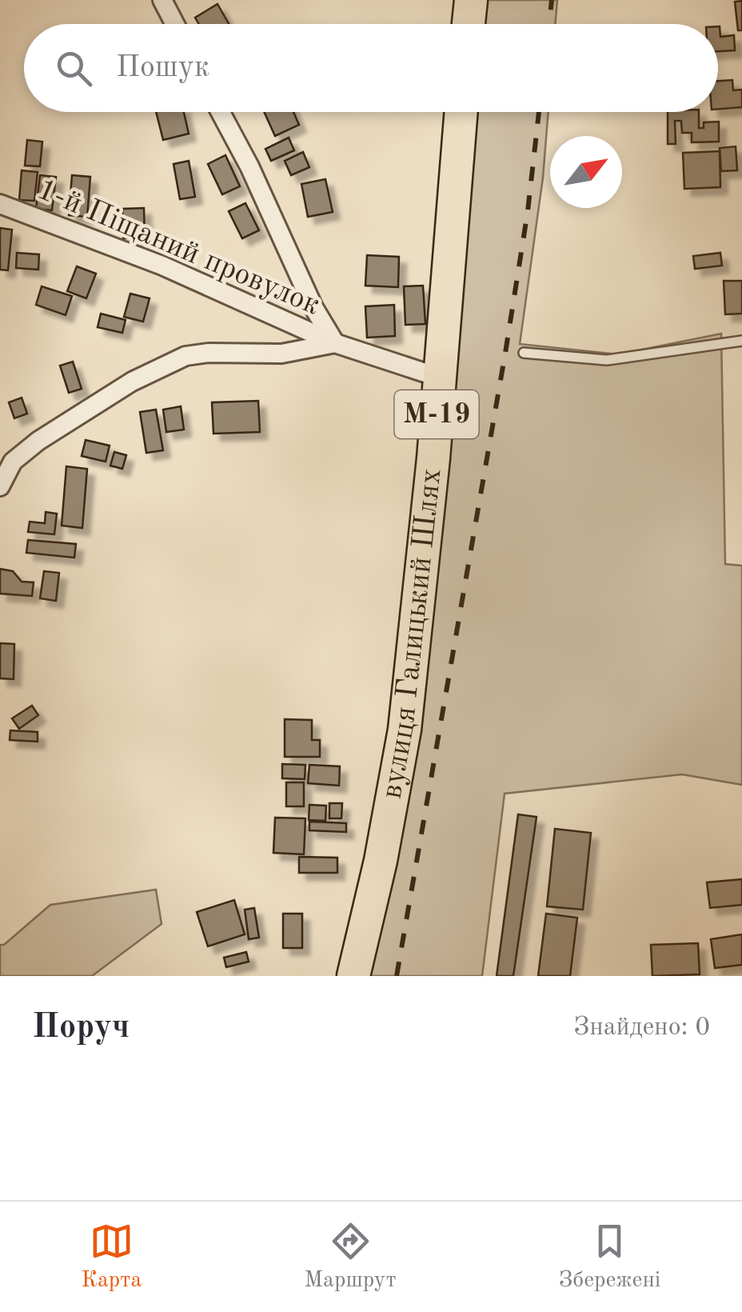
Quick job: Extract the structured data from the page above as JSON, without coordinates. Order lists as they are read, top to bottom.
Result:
{
  "streets": {
    "highway": ["М-19", "вулиця Галицький Шлях"],
    "street": ["1-й Піщаний провулок"]
  },
  "crossings": [
    ["1-й Піщаний провулок", "вулиця Галицький Шлях"]
  ],
  "north": "top right",
  "page": {
    "search": "Пошук",
    "heading": ["Поруч", "Знайдено: 0"],
    "nav": ["Карта", "Маршрут", "Збережені"]
  }
}
